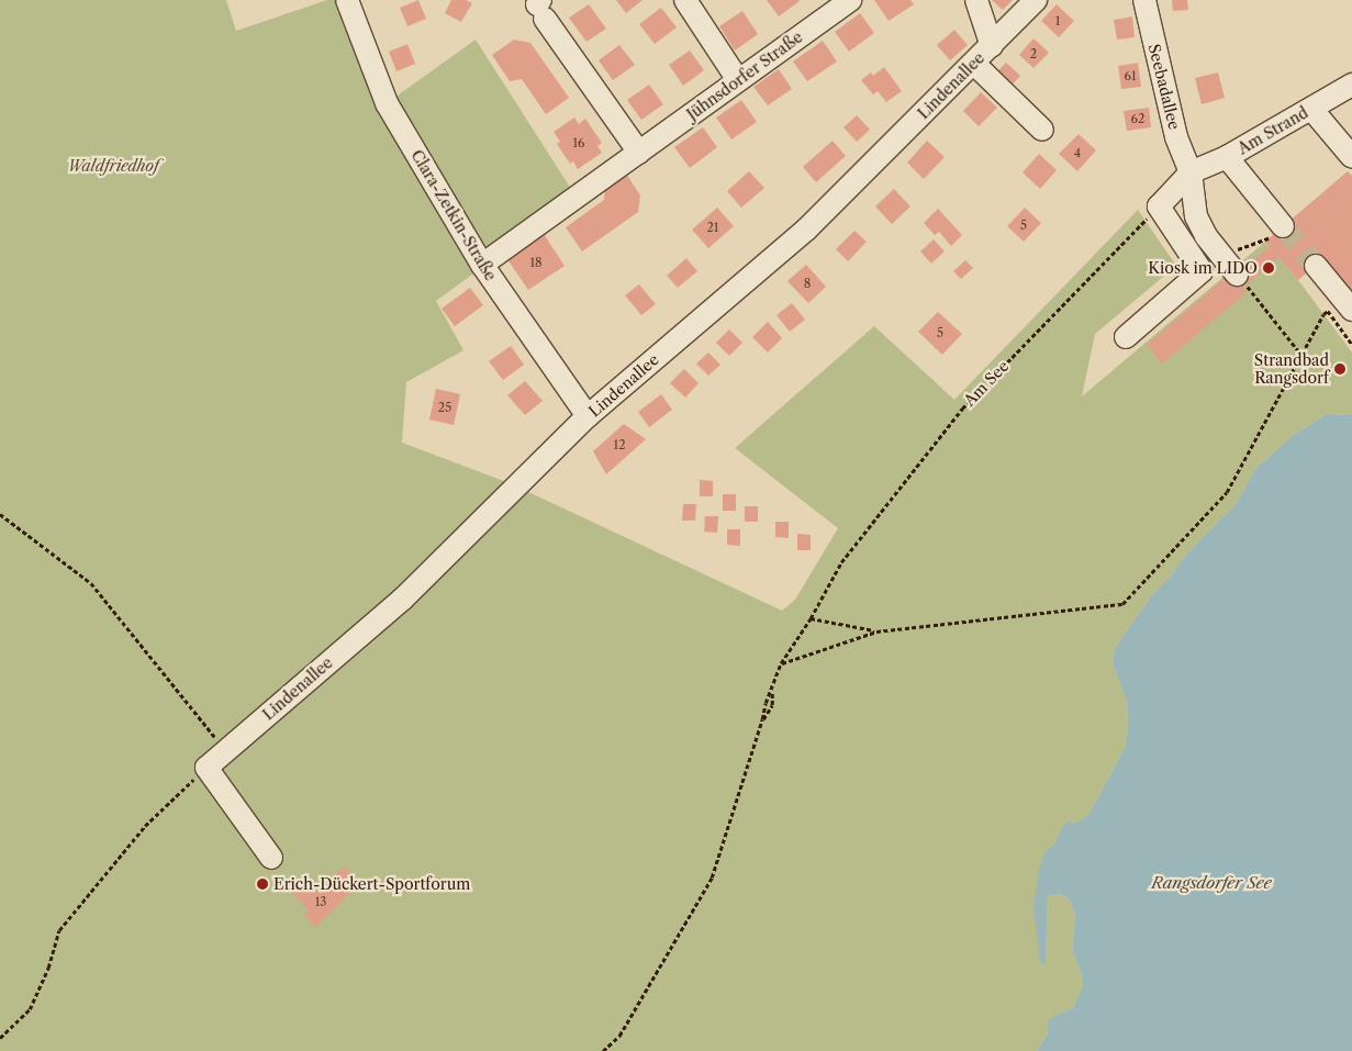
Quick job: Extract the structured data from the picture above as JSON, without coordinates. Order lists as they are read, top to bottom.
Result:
{
  "streets": {
    "street": [
      "Jühnsdorfer Straße",
      "Lindenallee",
      "Seebadallee",
      "Am Strand",
      "Clara-Zetkin-Straße"
    ],
    "path": ["Am See"]
  },
  "crossings": [
    ["Jühnsdorfer Straße", "Clara-Zetkin-Straße"],
    ["Lindenallee", "Clara-Zetkin-Straße"],
    ["Seebadallee", "Am Strand"]
  ],
  "water": ["Rangsdorfer See"],
  "parks": ["Waldfriedhof"],
  "places": ["Kiosk im LIDO", "Strandbad Rangsdorf", "Erich-Dückert-Sportforum"],
  "house_numbers": [
    "1",
    "2",
    "61",
    "62",
    "16",
    "4",
    "5",
    "21",
    "18",
    "8",
    "5",
    "25",
    "12",
    "13"
  ]
}
